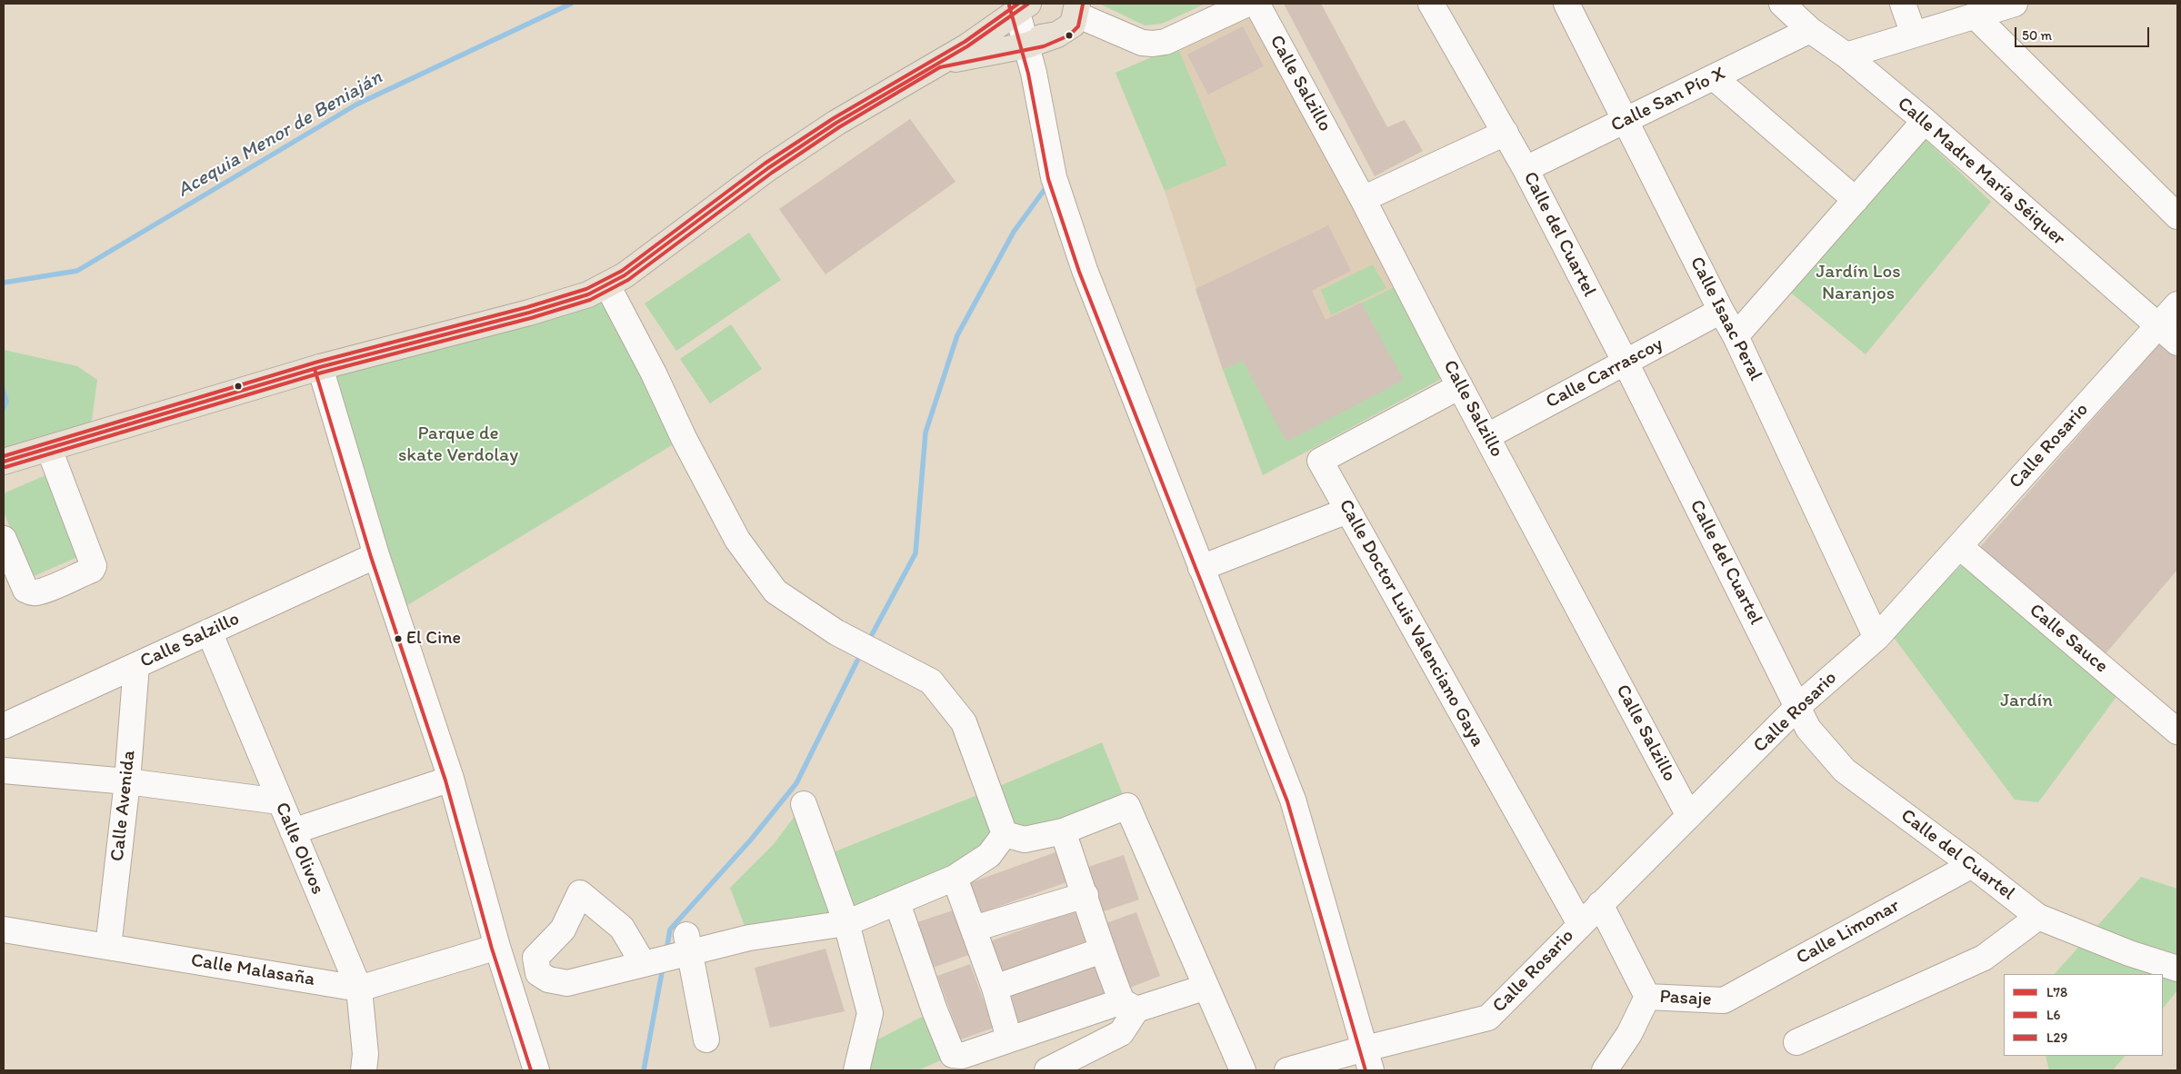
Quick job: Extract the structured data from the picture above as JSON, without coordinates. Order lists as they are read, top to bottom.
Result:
{
  "streets": {
    "street": [
      "Calle Salzillo",
      "Calle San Pío X",
      "Calle Madre María Séiquer",
      "Calle del Cuartel",
      "Calle Isaac Peral",
      "Calle Carrascoy",
      "Calle Rosario",
      "Calle Doctor Luis Valenciano Gaya",
      "Calle Sauce",
      "Calle Avenida",
      "Calle Olivos",
      "Calle Limonar",
      "Calle Malasaña",
      "Pasaje"
    ]
  },
  "crossings": [
    ["Calle Salzillo", "Calle Carrascoy"],
    ["Calle Salzillo", "Calle Rosario"],
    ["Calle Salzillo", "Calle Doctor Luis Valenciano Gaya"],
    ["Calle Salzillo", "Calle Avenida"],
    ["Calle Salzillo", "Calle Olivos"],
    ["Calle San Pío X", "Calle Madre María Séiquer"],
    ["Calle San Pío X", "Calle del Cuartel"],
    ["Calle San Pío X", "Calle Isaac Peral"],
    ["Calle Madre María Séiquer", "Calle Rosario"],
    ["Calle del Cuartel", "Calle Carrascoy"],
    ["Calle del Cuartel", "Calle Rosario"],
    ["Calle del Cuartel", "Calle Limonar"],
    ["Calle Isaac Peral", "Calle Carrascoy"],
    ["Calle Isaac Peral", "Calle Rosario"],
    ["Calle Rosario", "Calle Doctor Luis Valenciano Gaya"],
    ["Calle Rosario", "Calle Sauce"],
    ["Calle Avenida", "Calle Malasaña"],
    ["Calle Olivos", "Calle Malasaña"],
    ["Calle Limonar", "Pasaje"]
  ],
  "water": ["Acequia Menor de Beniaján"],
  "parks": ["Jardín Los Naranjos", "Parque de skate Verdolay", "Jardín"],
  "places": ["El Cine"],
  "lines": ["transit line L78", "transit line L29", "transit line L6"],
  "legend": ["L78", "L6", "L29"],
  "scale_bar": "50 m"
}
